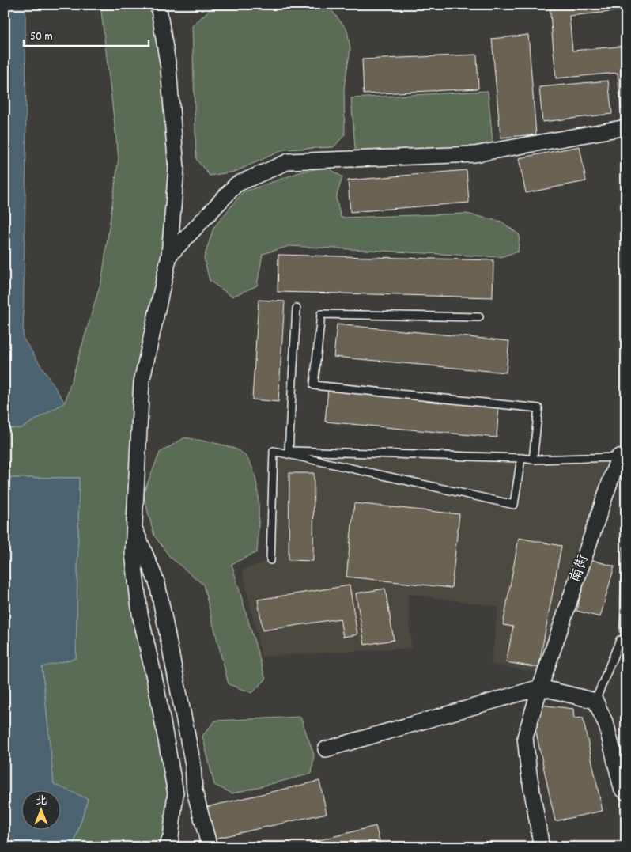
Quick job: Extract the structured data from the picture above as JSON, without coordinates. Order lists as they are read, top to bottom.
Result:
{
  "streets": {
    "street": ["南街"]
  },
  "scale_bar": "50 m",
  "north": "top"
}
